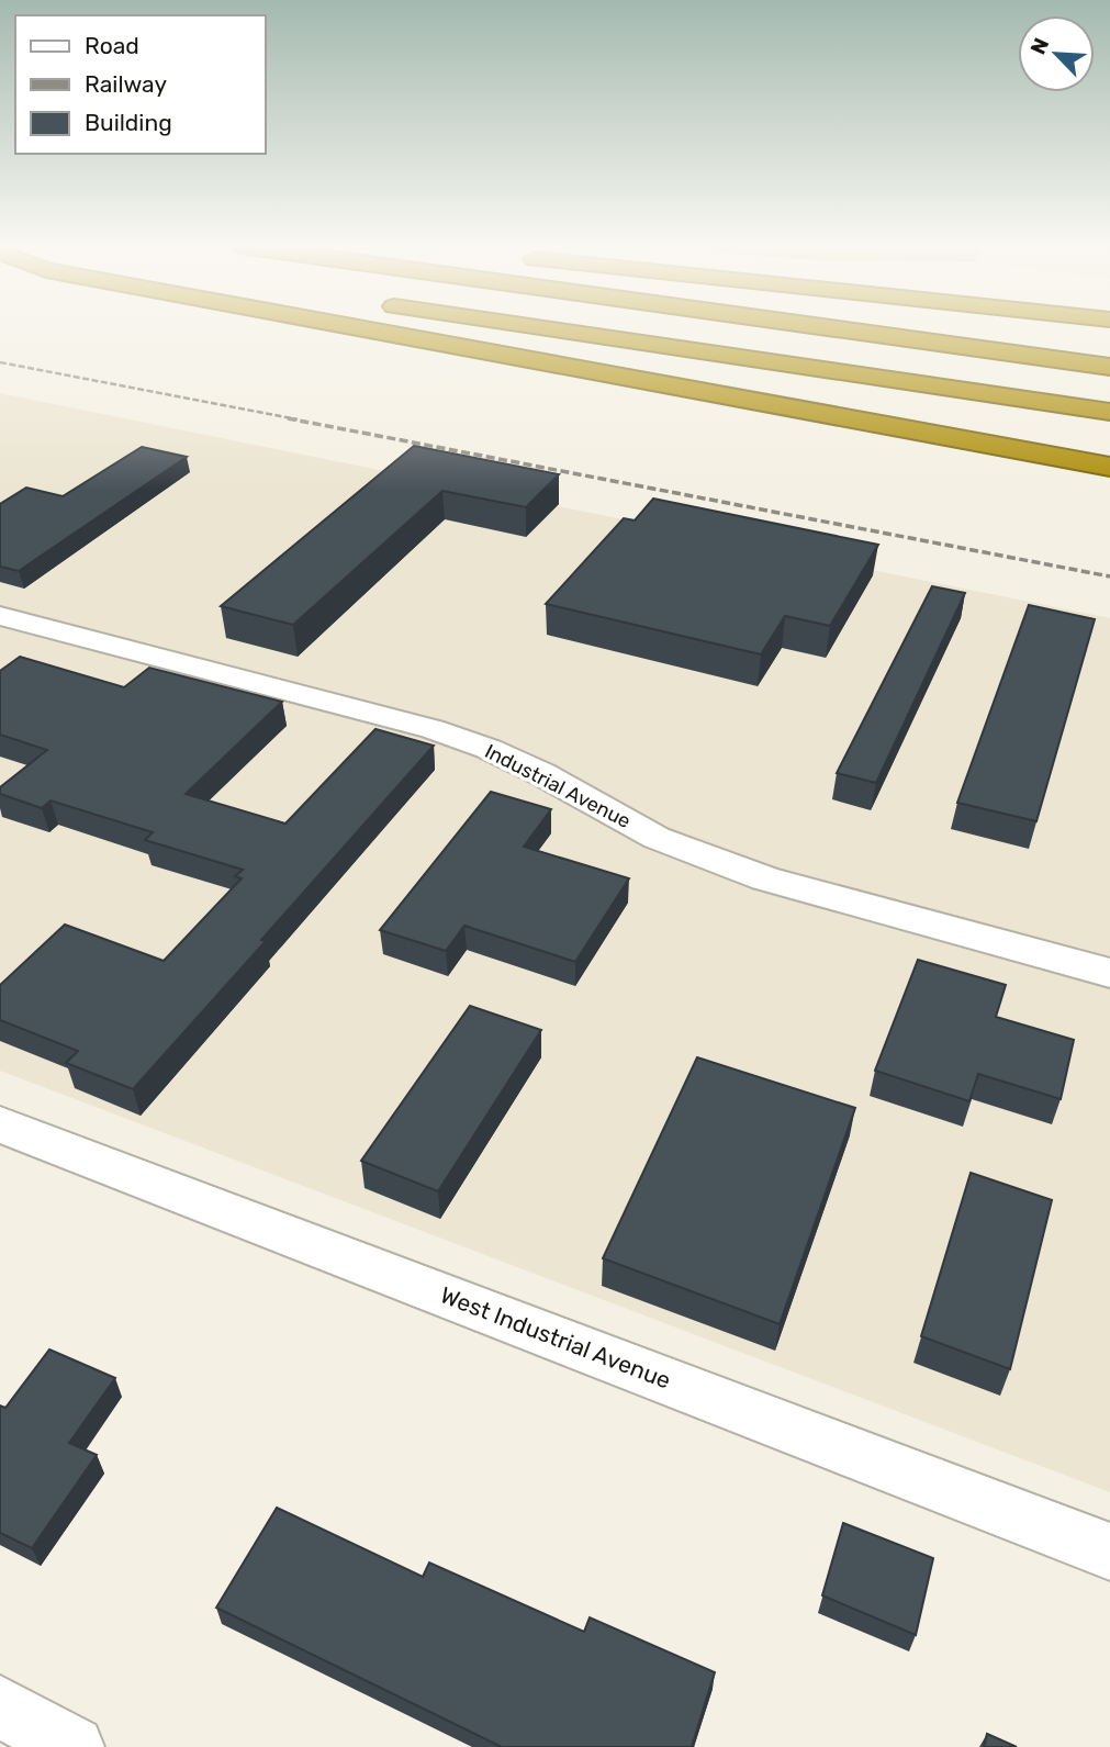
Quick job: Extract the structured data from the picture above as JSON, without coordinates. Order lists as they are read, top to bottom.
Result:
{
  "streets": {
    "street": ["Industrial Avenue", "West Industrial Avenue"]
  },
  "legend": ["Road", "Railway", "Building"],
  "north": "top left"
}
